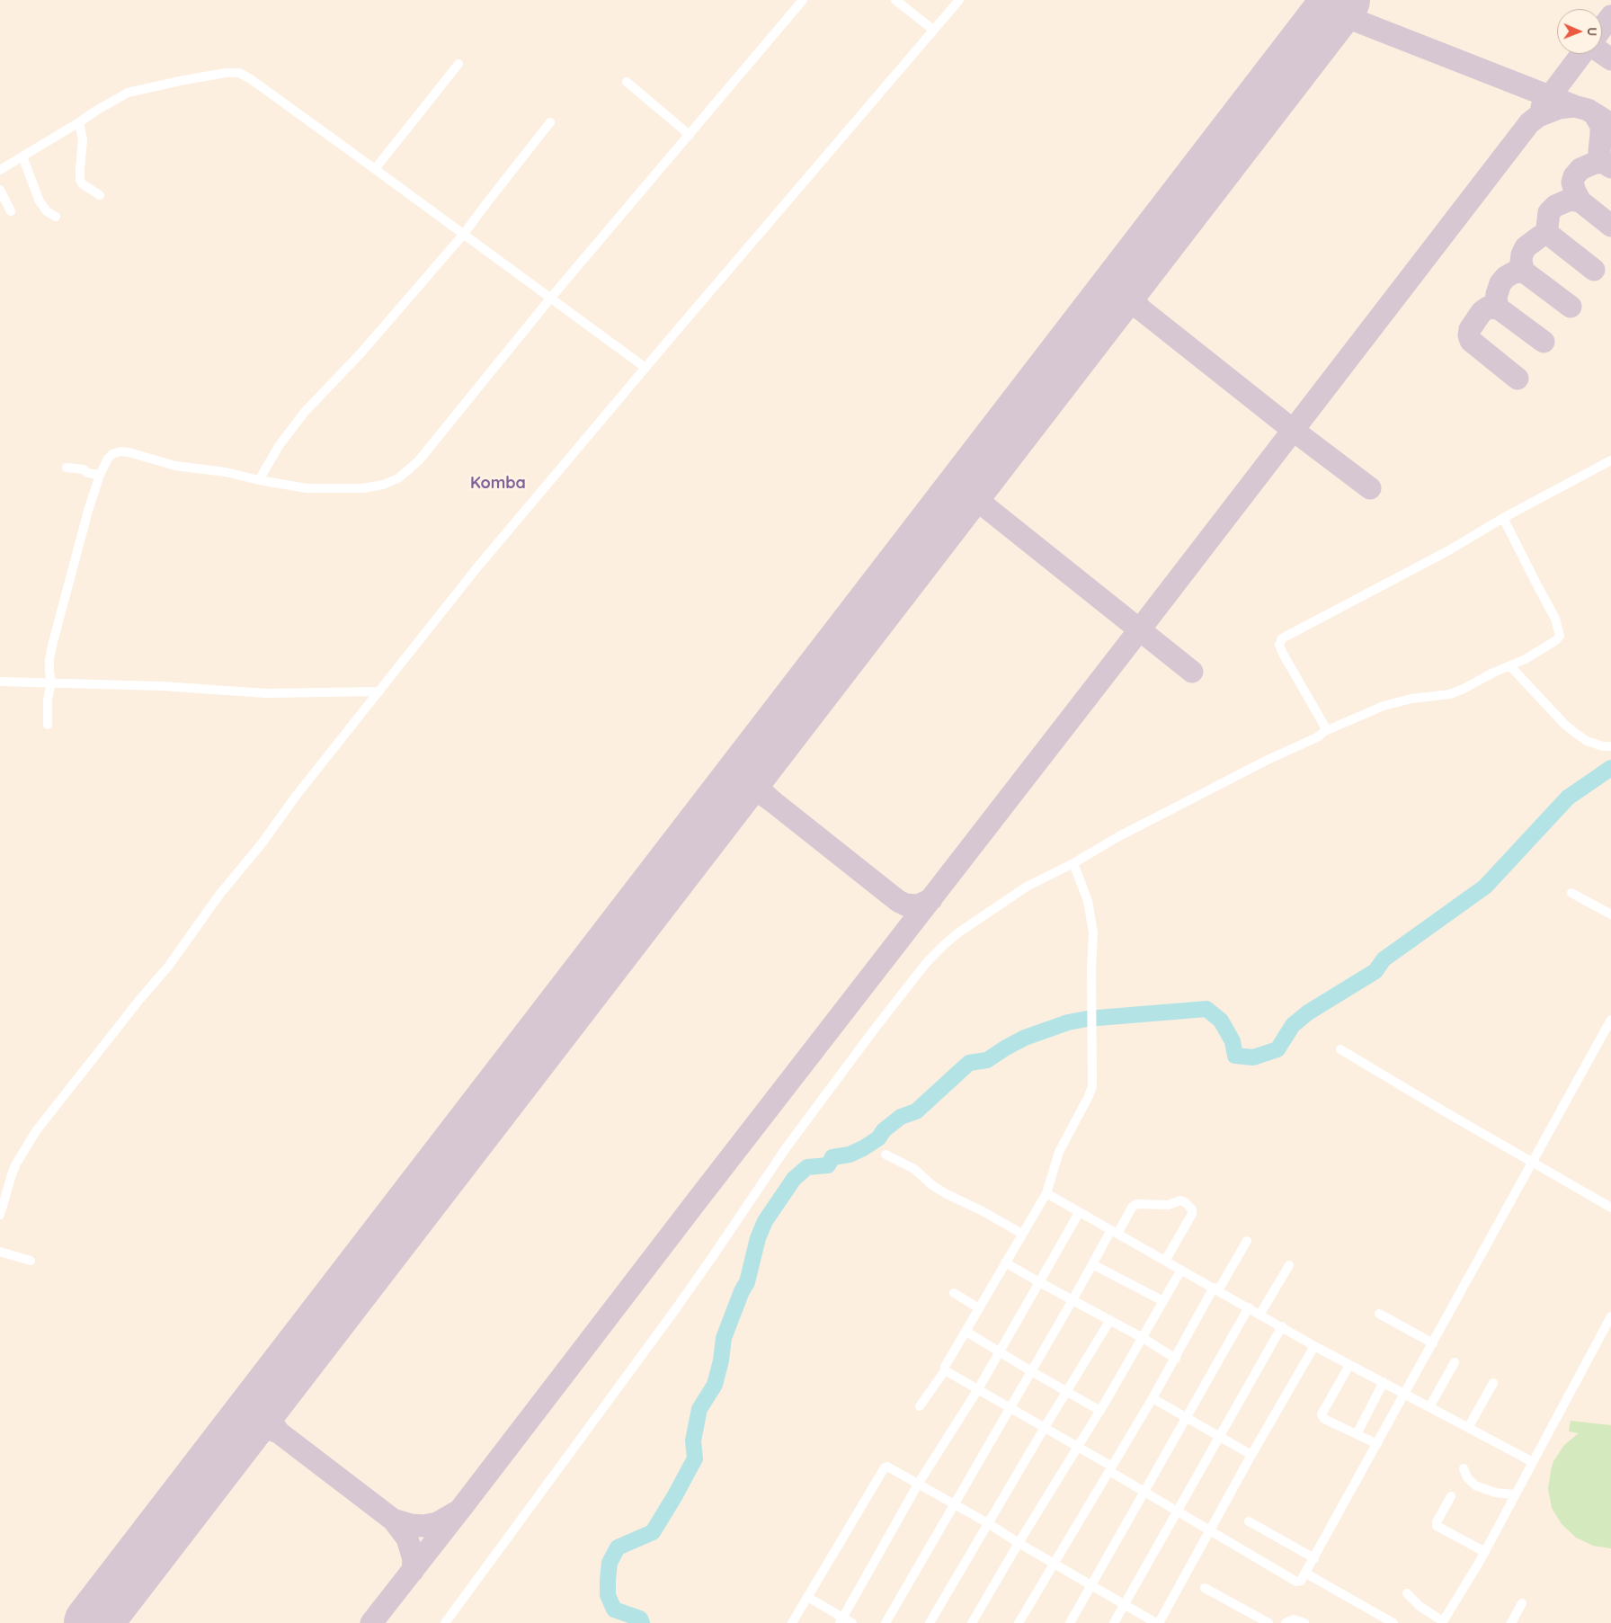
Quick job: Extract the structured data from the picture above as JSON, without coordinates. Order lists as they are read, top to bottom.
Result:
{
  "districts": ["Komba"],
  "north": "right"
}
